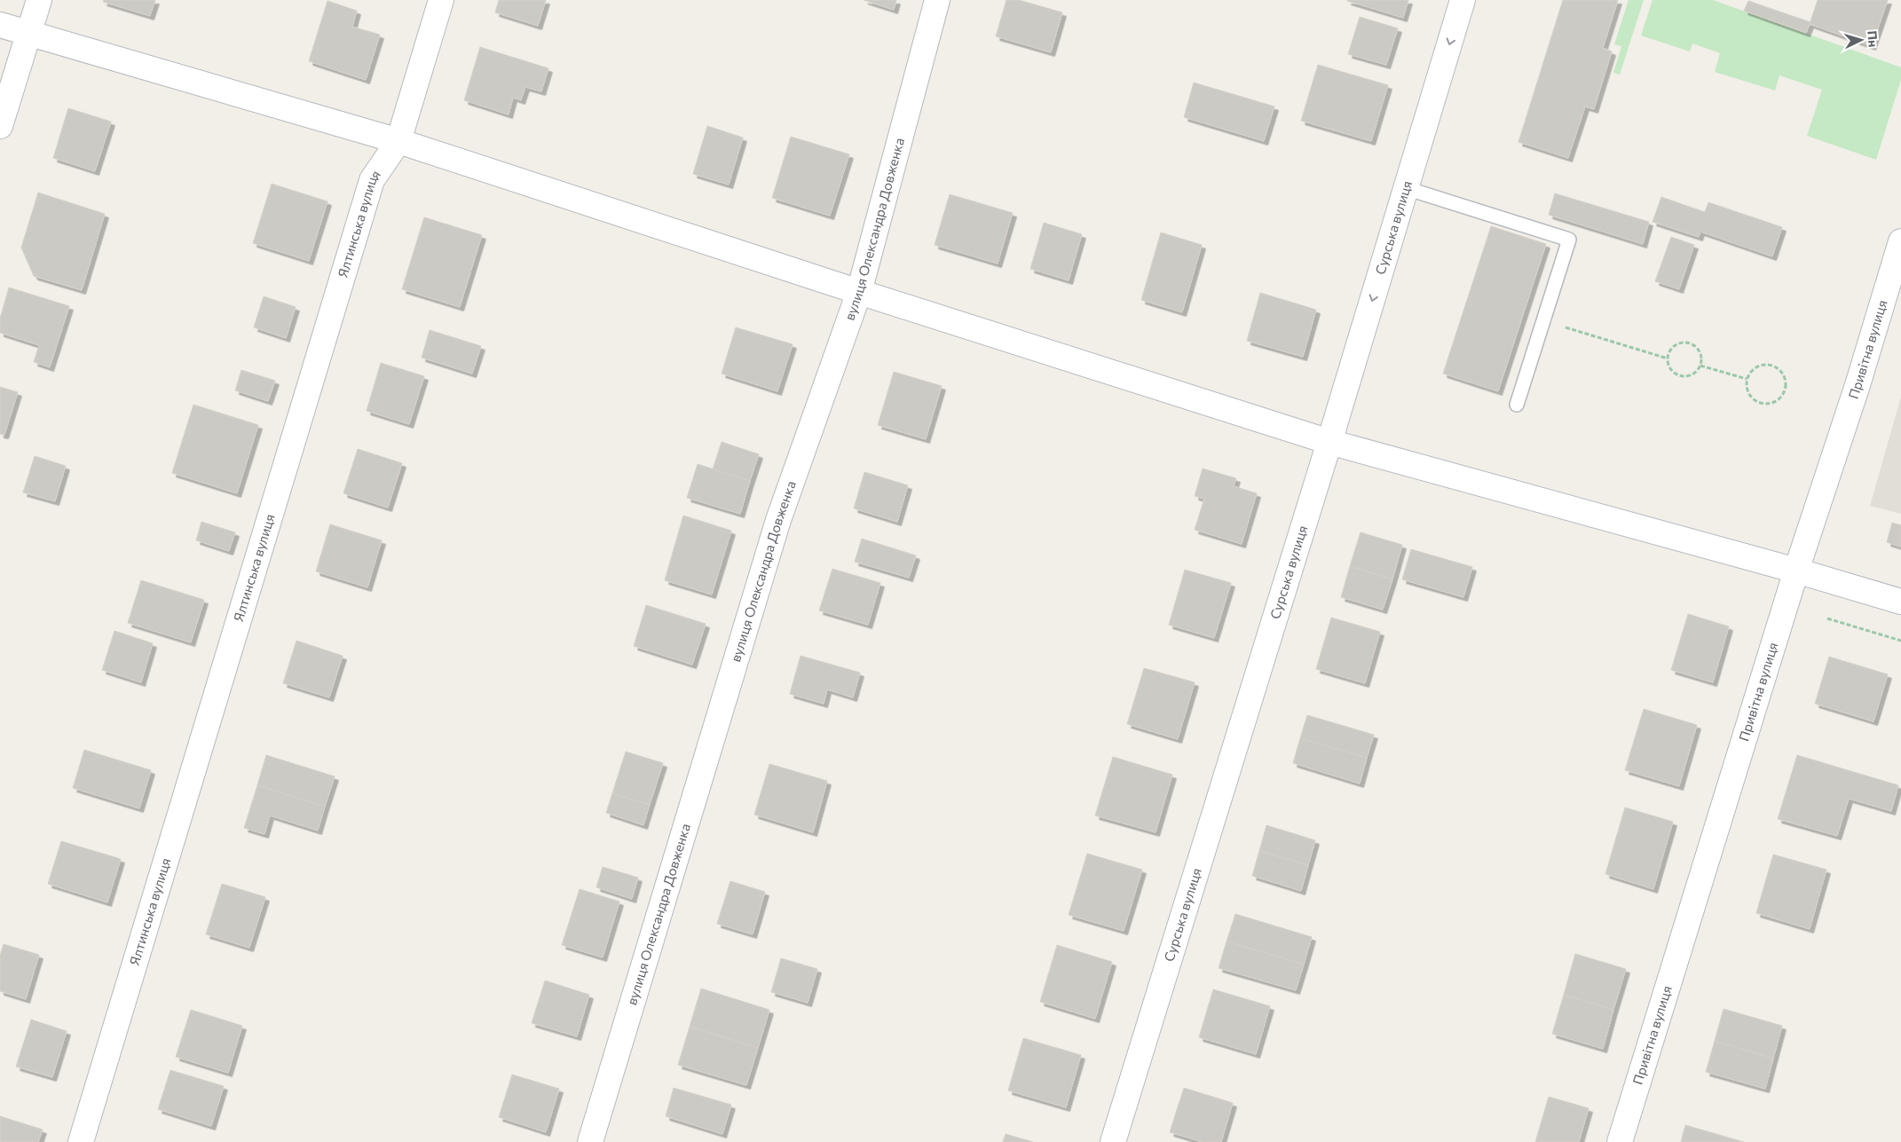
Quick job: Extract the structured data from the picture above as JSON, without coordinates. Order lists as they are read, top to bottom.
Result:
{
  "streets": {
    "street": [
      "Ялтинська вулиця",
      "Сурська вулиця",
      "вулиця Олександра Довженка",
      "Привітна вулиця"
    ]
  },
  "one_way": ["Сурська вулиця"],
  "north": "right"
}
